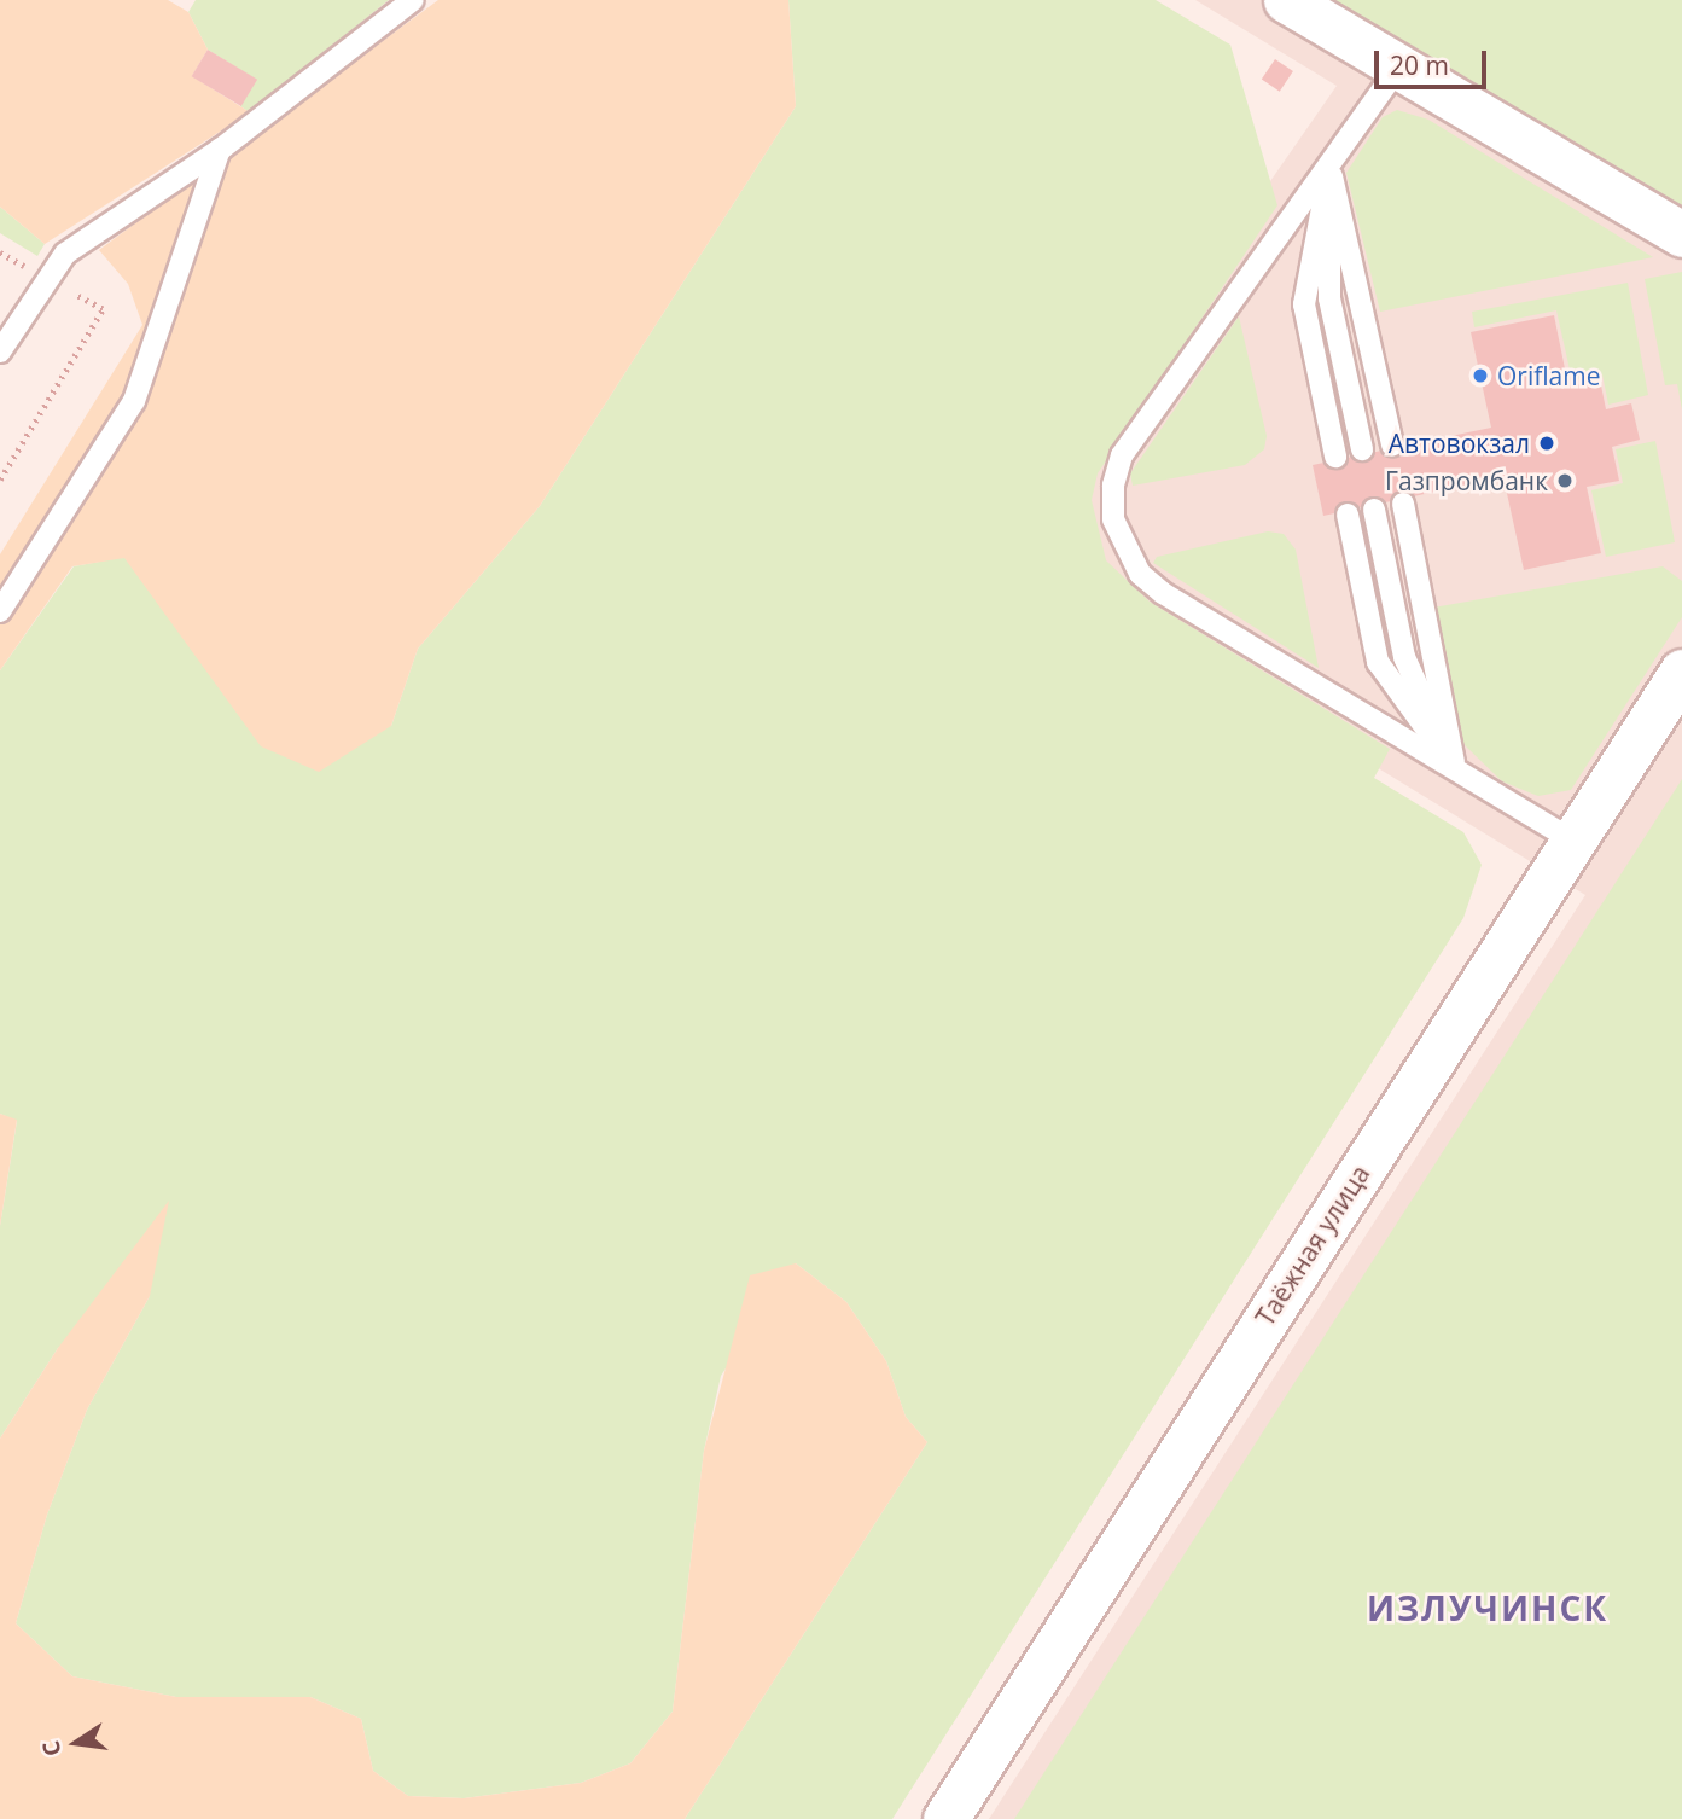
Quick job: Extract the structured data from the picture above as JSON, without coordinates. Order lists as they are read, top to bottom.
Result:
{
  "streets": {
    "street": ["Таёжная улица"]
  },
  "districts": ["ИЗЛУЧИНСК"],
  "places": ["Oriflame", "Автовокзал", "Газпромбанк"],
  "scale_bar": "20 m",
  "north": "left"
}
